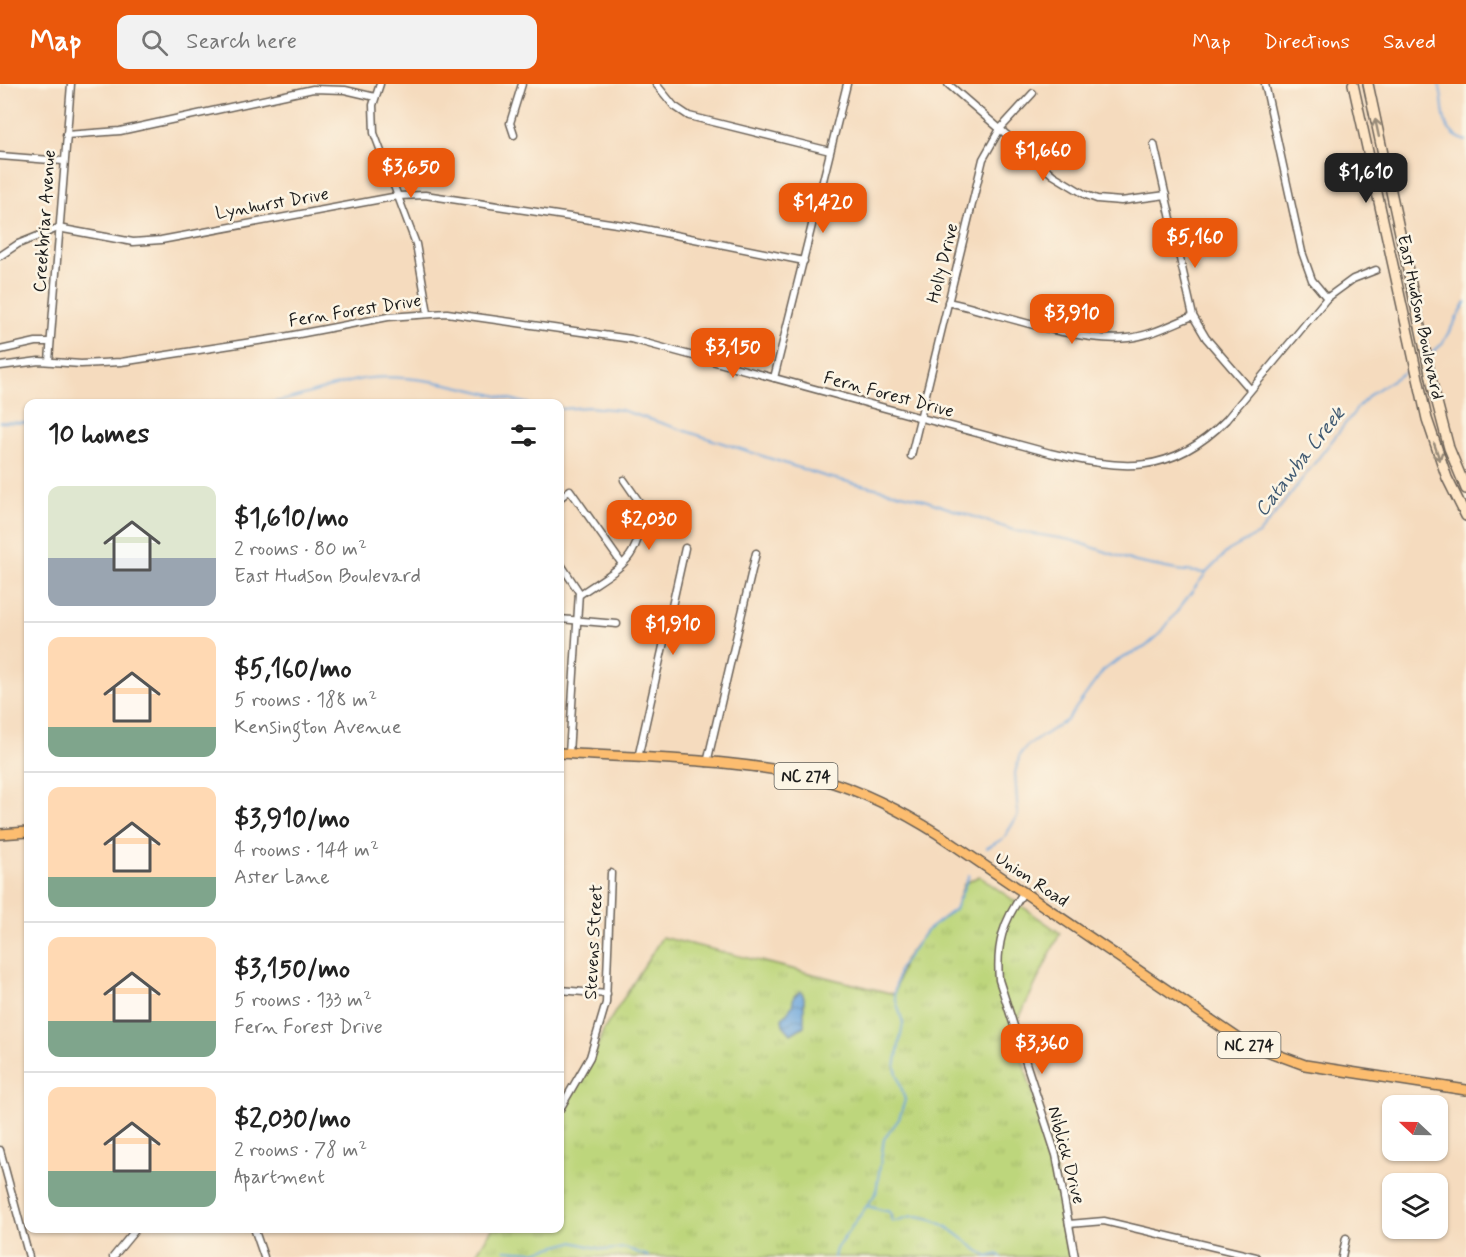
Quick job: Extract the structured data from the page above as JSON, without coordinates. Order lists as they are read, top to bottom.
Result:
{
  "streets": {
    "main road": ["East Hudson Boulevard", "NC 274", "Union Road"],
    "street": [
      "Lynhurst Drive",
      "Creekbriar Avenue",
      "Holly Drive",
      "Fern Forest Drive",
      "Stevens Street",
      "Niblick Drive"
    ]
  },
  "crossings": [
    ["Lynhurst Drive", "Creekbriar Avenue"],
    ["Creekbriar Avenue", "Fern Forest Drive"],
    ["Holly Drive", "Fern Forest Drive"],
    ["Union Road", "Niblick Drive"]
  ],
  "water": ["Catawba Creek"],
  "north": "left",
  "page": {
    "header": "Map",
    "search": "Search here",
    "nav": ["Map", "Directions", "Saved"],
    "price": [
      "$1,660",
      "$3,650",
      "$1,610",
      "$1,420",
      "$5,160",
      "$3,910",
      "$3,150",
      "$2,030",
      "$1,910",
      "$3,360"
    ],
    "heading": "10 homes",
    "list": [
      {
        "name": "$1,610/mo",
        "note": "2 rooms · 80 m² · East Hudson Boulevard"
      },
      {
        "name": "$5,160/mo",
        "note": "5 rooms · 188 m² · Kensington Avenue"
      },
      {
        "name": "$3,910/mo",
        "note": "4 rooms · 144 m² · Aster Lane"
      },
      {
        "name": "$3,150/mo",
        "note": "5 rooms · 133 m² · Fern Forest Drive"
      },
      {
        "name": "$2,030/mo",
        "note": "2 rooms · 78 m² · Apartment"
      }
    ]
  }
}
